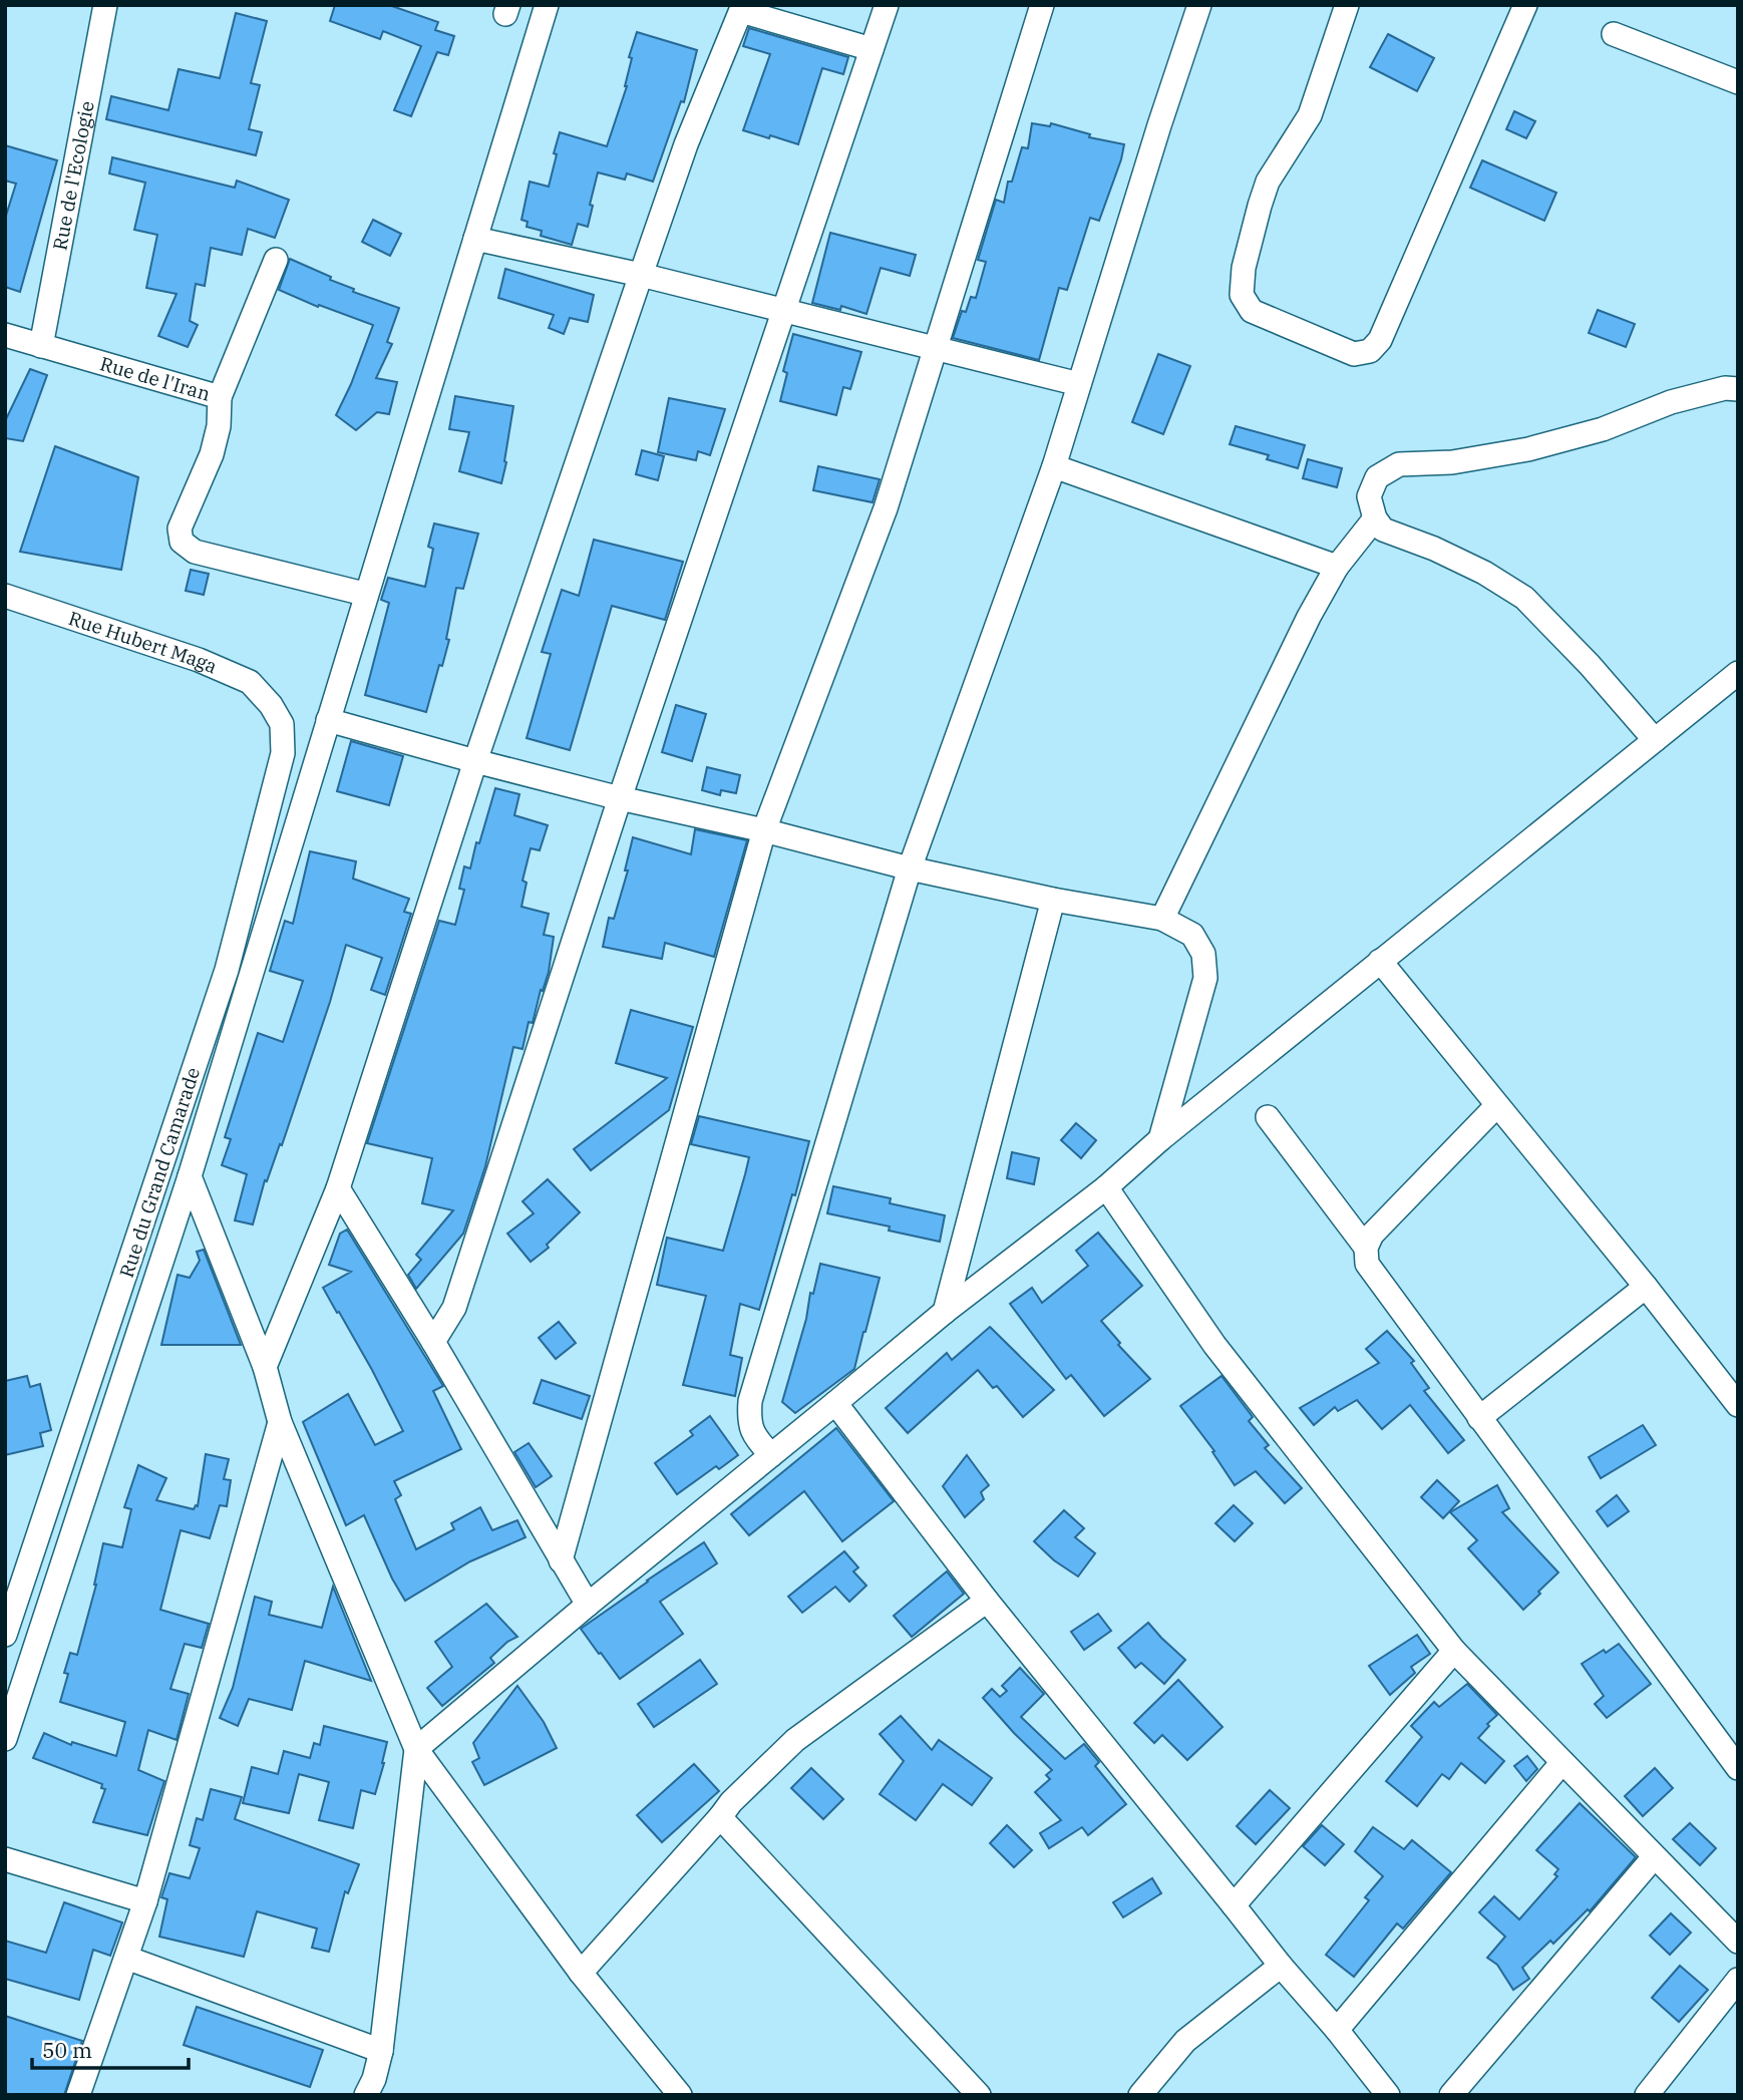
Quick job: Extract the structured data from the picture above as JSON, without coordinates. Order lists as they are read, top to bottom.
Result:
{
  "streets": {
    "street": [
      "Rue de l'Ecologie",
      "Rue de l'Iran",
      "Rue Hubert Maga",
      "Rue du Grand Camarade"
    ]
  },
  "crossings": [
    ["Rue de l'Ecologie", "Rue de l'Iran"],
    ["Rue Hubert Maga", "Rue du Grand Camarade"]
  ],
  "scale_bar": "50 m"
}
